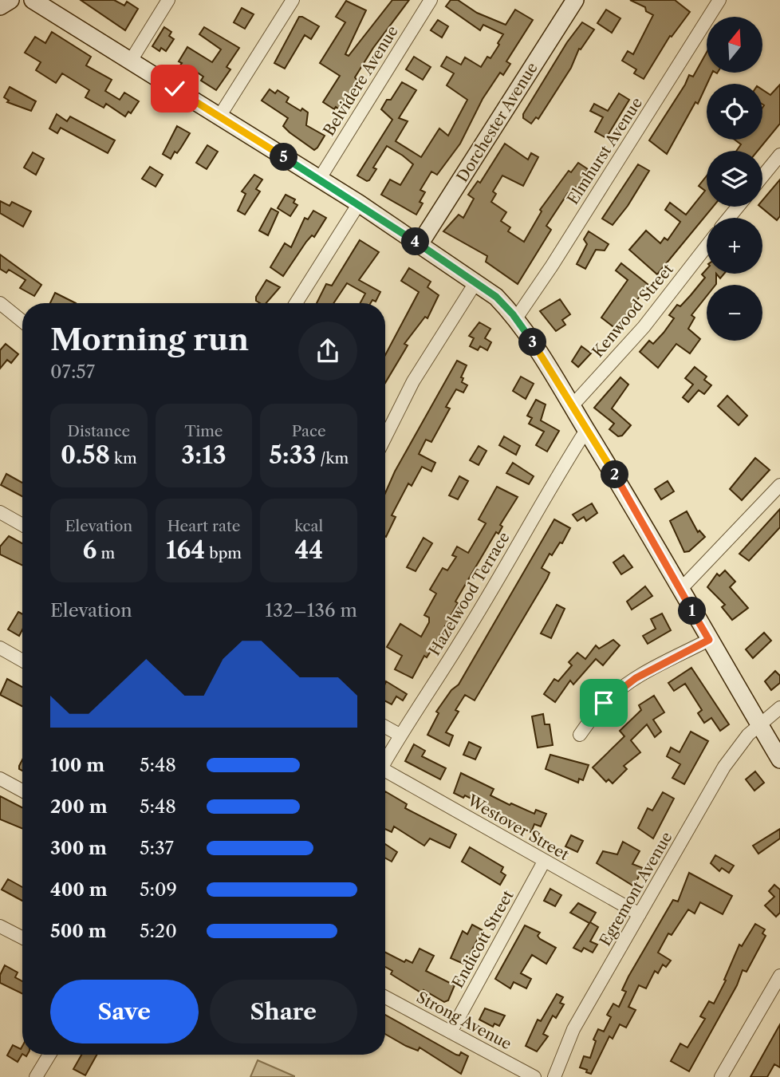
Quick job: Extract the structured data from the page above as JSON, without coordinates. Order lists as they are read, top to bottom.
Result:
{
  "streets": {
    "street": [
      "Belvidere Avenue",
      "Dorchester Avenue",
      "Elmhurst Avenue",
      "Kenwood Street",
      "Hazelwood Terrace",
      "Westover Street",
      "Egremont Avenue",
      "Endicott Street",
      "Strong Avenue"
    ]
  },
  "crossings": [
    ["Westover Street", "Egremont Avenue"],
    ["Westover Street", "Endicott Street"],
    ["Endicott Street", "Strong Avenue"]
  ],
  "north": "top",
  "page": {
    "map_buttons": ["+", "−"],
    "pins": [
      "5",
      "4",
      "3",
      "2",
      "1"
    ],
    "heading": ["Morning run", "07:57"],
    "stats": [
      ["Distance", "0.58 km"],
      ["Time", "3:13"],
      ["Pace", "5:33 /km"],
      ["Elevation", "6 m"],
      ["Heart rate", "164 bpm"],
      ["kcal", "44"]
    ],
    "chart": ["Elevation", "132–136 m"],
    "list": [
      {
        "name": "100 m",
        "note": "5:48"
      },
      {
        "name": "200 m",
        "note": "5:48"
      },
      {
        "name": "300 m",
        "note": "5:37"
      },
      {
        "name": "400 m",
        "note": "5:09"
      },
      {
        "name": "500 m",
        "note": "5:20"
      }
    ],
    "buttons": ["Save", "Share"]
  }
}
